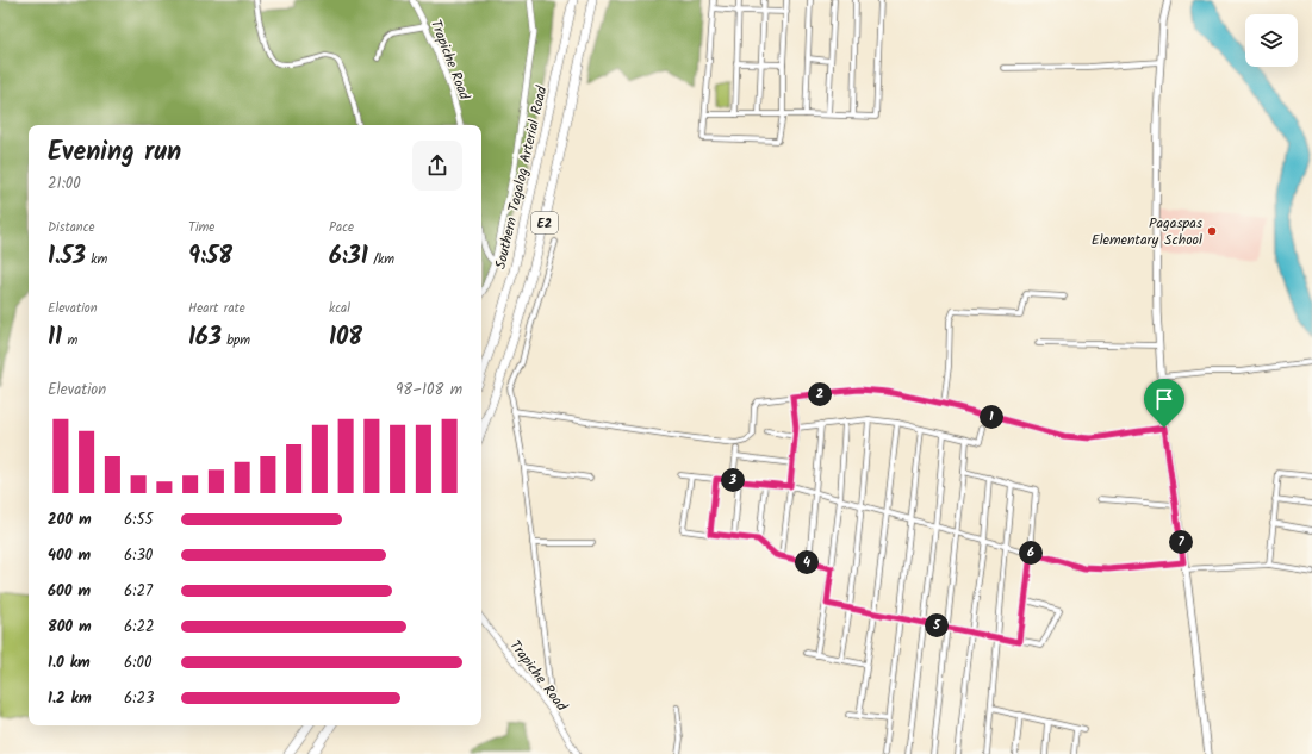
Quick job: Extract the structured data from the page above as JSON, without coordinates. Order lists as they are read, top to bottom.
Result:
{
  "streets": {
    "highway": ["Southern Tagalog Arterial Road", "E2"],
    "street": ["Trapiche Road"]
  },
  "places": ["Pagaspas Elementary School"],
  "page": {
    "heading": ["Evening run", "21:00"],
    "stats": [
      ["Distance", "1.53 km"],
      ["Time", "9:58"],
      ["Pace", "6:31 /km"],
      ["Elevation", "11 m"],
      ["Heart rate", "163 bpm"],
      ["kcal", "108"]
    ],
    "chart": ["Elevation", "98–108 m"],
    "pins": [
      "2",
      "1",
      "3",
      "7",
      "6",
      "4",
      "5"
    ],
    "list": [
      {
        "name": "200 m",
        "note": "6:55"
      },
      {
        "name": "400 m",
        "note": "6:30"
      },
      {
        "name": "600 m",
        "note": "6:27"
      },
      {
        "name": "800 m",
        "note": "6:22"
      },
      {
        "name": "1.0 km",
        "note": "6:00"
      },
      {
        "name": "1.2 km",
        "note": "6:23"
      }
    ]
  }
}
